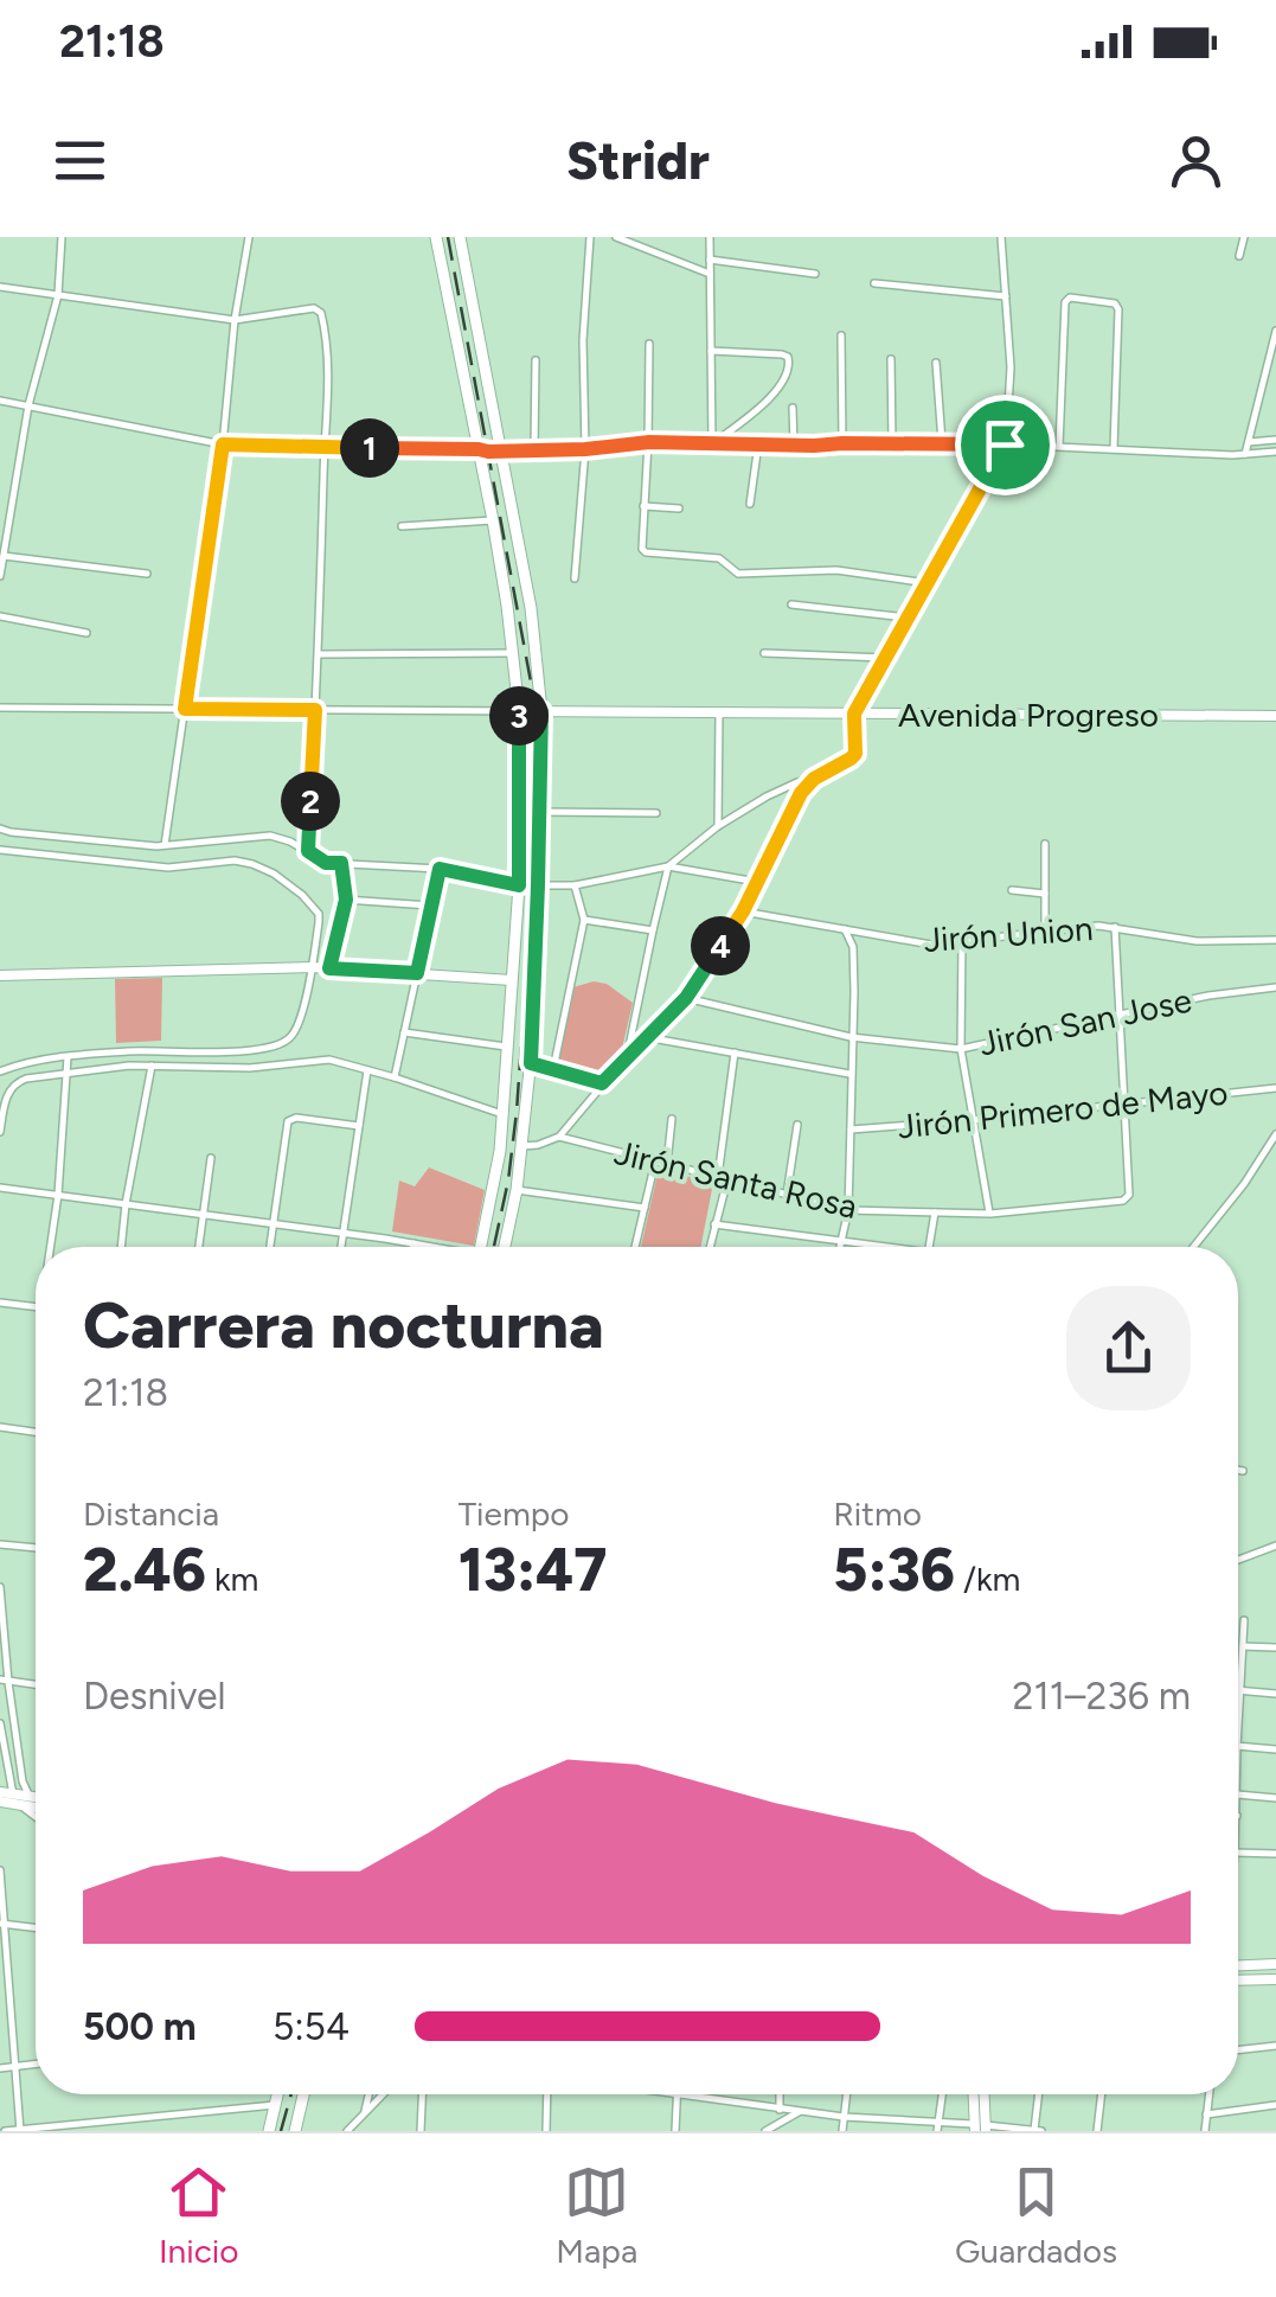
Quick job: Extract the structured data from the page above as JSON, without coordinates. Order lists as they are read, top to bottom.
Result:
{
  "streets": {
    "street": [
      "Avenida Progreso",
      "Jirón Union",
      "Jirón San Jose",
      "Jirón Primero de Mayo",
      "Jirón Santa Rosa"
    ]
  },
  "crossings": [
    ["Jirón Primero de Mayo", "Jirón Santa Rosa"]
  ],
  "page": {
    "status": "21:18",
    "header": "Stridr",
    "pins": [
      "1",
      "3",
      "2",
      "4"
    ],
    "heading": ["Carrera nocturna", "21:18"],
    "stats": [
      ["Distancia", "2.46 km"],
      ["Tiempo", "13:47"],
      ["Ritmo", "5:36 /km"]
    ],
    "chart": ["Desnivel", "211–236 m"],
    "list": [
      {
        "name": "500 m",
        "note": "5:54"
      }
    ],
    "tabs": ["Inicio", "Mapa", "Guardados"]
  }
}
